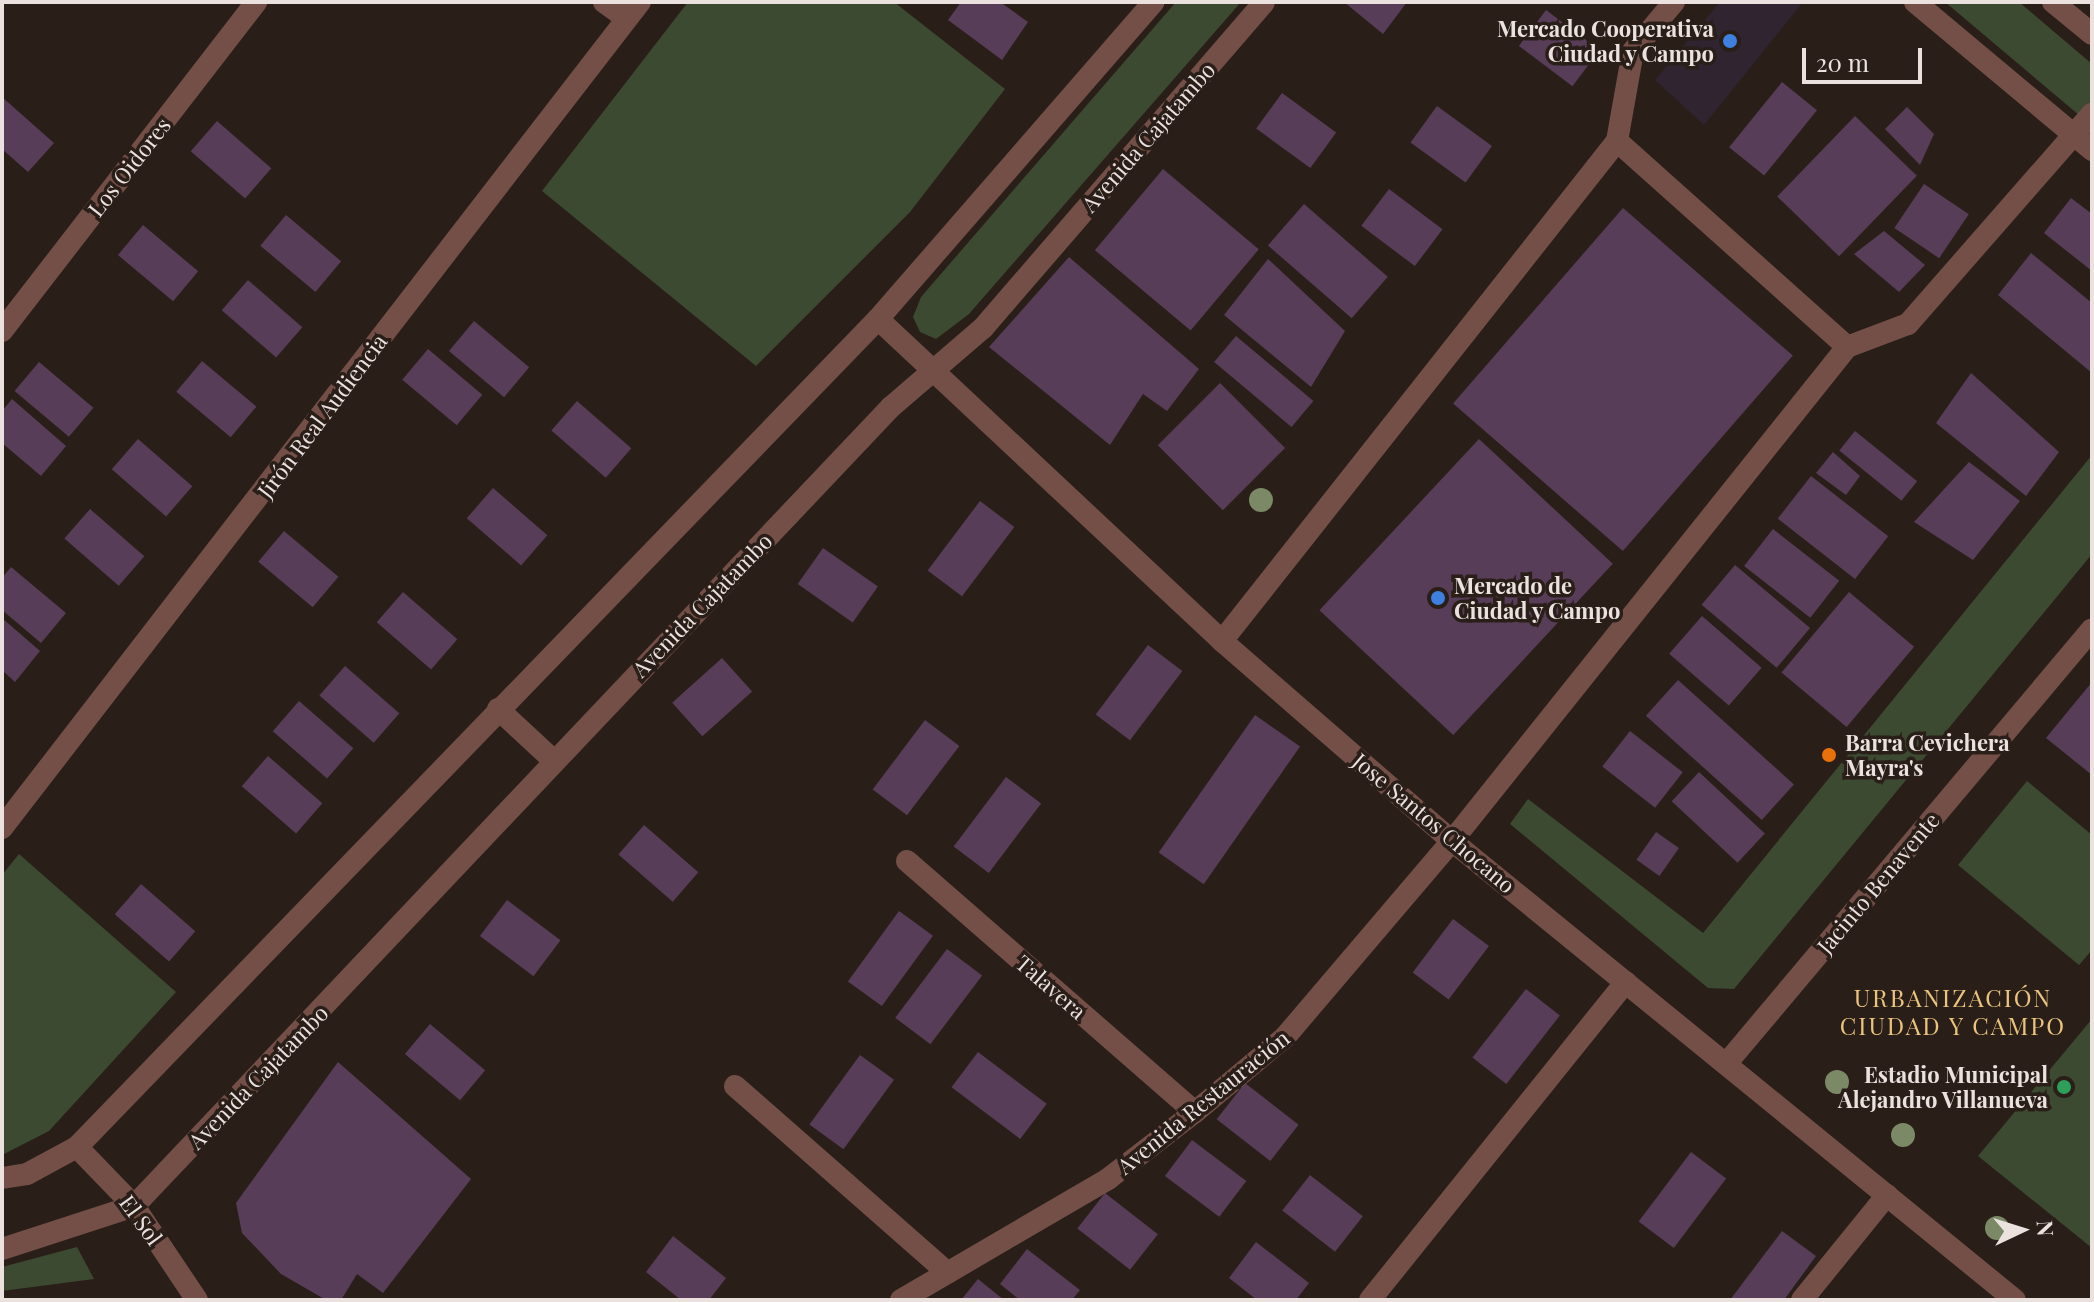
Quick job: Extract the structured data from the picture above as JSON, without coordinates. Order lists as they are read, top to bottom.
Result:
{
  "streets": {
    "street": [
      "Avenida Cajatambo",
      "Los Oidores",
      "Jirón Real Audiencia",
      "Jose Santos Chocano",
      "Jacinto Benavente",
      "Talavera",
      "Avenida Restauración",
      "El Sol"
    ]
  },
  "crossings": [
    ["Avenida Cajatambo", "Jose Santos Chocano"],
    ["Avenida Cajatambo", "El Sol"],
    ["Jose Santos Chocano", "Jacinto Benavente"],
    ["Jose Santos Chocano", "Avenida Restauración"],
    ["Talavera", "Avenida Restauración"]
  ],
  "districts": ["URBANIZACIÓN CIUDAD Y CAMPO"],
  "places": [
    "Mercado Cooperativa Ciudad y Campo",
    "Mercado de Ciudad y Campo",
    "Barra Cevichera Mayra's",
    "Estadio Municipal Alejandro Villanueva"
  ],
  "scale_bar": "20 m",
  "north": "right"
}
